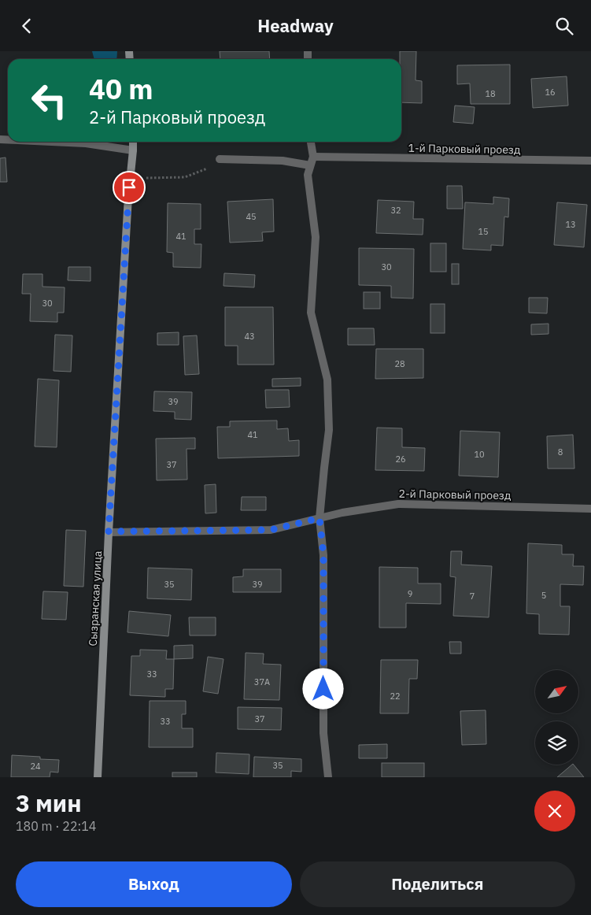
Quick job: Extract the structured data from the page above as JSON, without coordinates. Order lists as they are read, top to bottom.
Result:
{
  "streets": {
    "street": ["1-й Парковый проезд", "2-й Парковый проезд", "Сызранская улица"]
  },
  "crossings": [
    ["2-й Парковый проезд", "Сызранская улица"]
  ],
  "house_numbers": [
    "16",
    "18",
    "32",
    "45",
    "13",
    "15",
    "41",
    "30",
    "30",
    "43",
    "28",
    "39",
    "41",
    "8",
    "10",
    "26",
    "37",
    "35",
    "39",
    "9",
    "5",
    "7",
    "33",
    "37А",
    "22",
    "37",
    "33",
    "35",
    "24"
  ],
  "north": "top right",
  "page": {
    "header": "Headway",
    "turn": ["40 m", "2-й Парковый проезд"],
    "heading": ["3 мин", "180 m · 22:14"],
    "buttons": ["Выход", "Поделиться"]
  }
}
